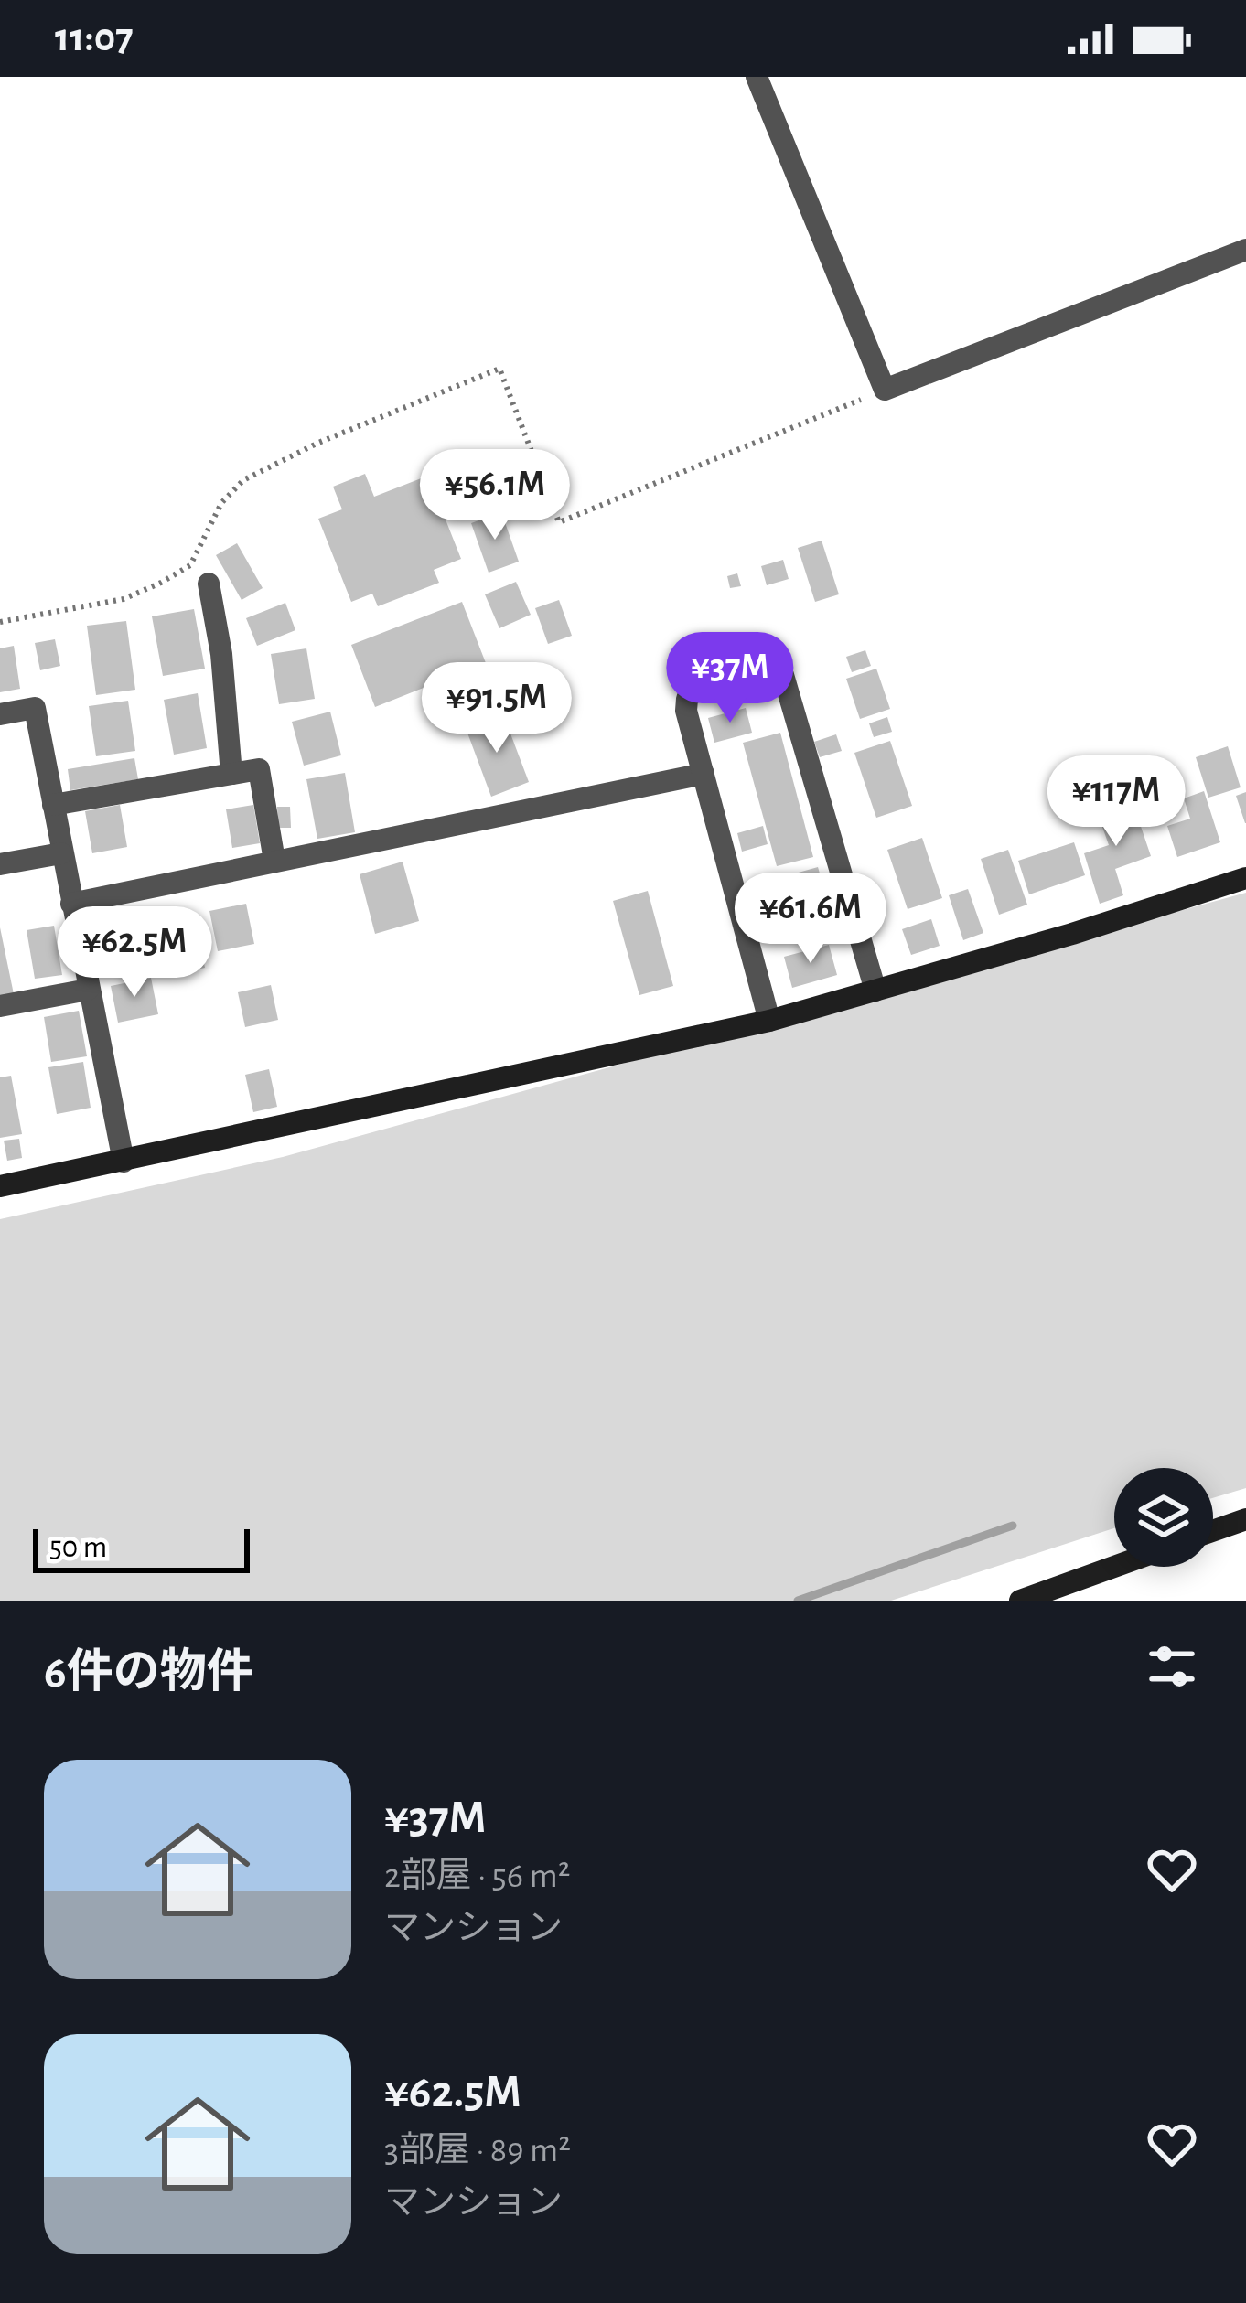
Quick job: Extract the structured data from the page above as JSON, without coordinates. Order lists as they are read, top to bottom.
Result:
{
  "scale_bar": "50 m",
  "page": {
    "status": "11:07",
    "price": [
      "¥56.1M",
      "¥37M",
      "¥91.5M",
      "¥117M",
      "¥61.6M",
      "¥62.5M"
    ],
    "scale": "50 m",
    "heading": "6件の物件",
    "list": [
      {
        "name": "¥37M",
        "note": "2部屋 · 56 m² · マンション"
      },
      {
        "name": "¥62.5M",
        "note": "3部屋 · 89 m² · マンション"
      }
    ]
  }
}
